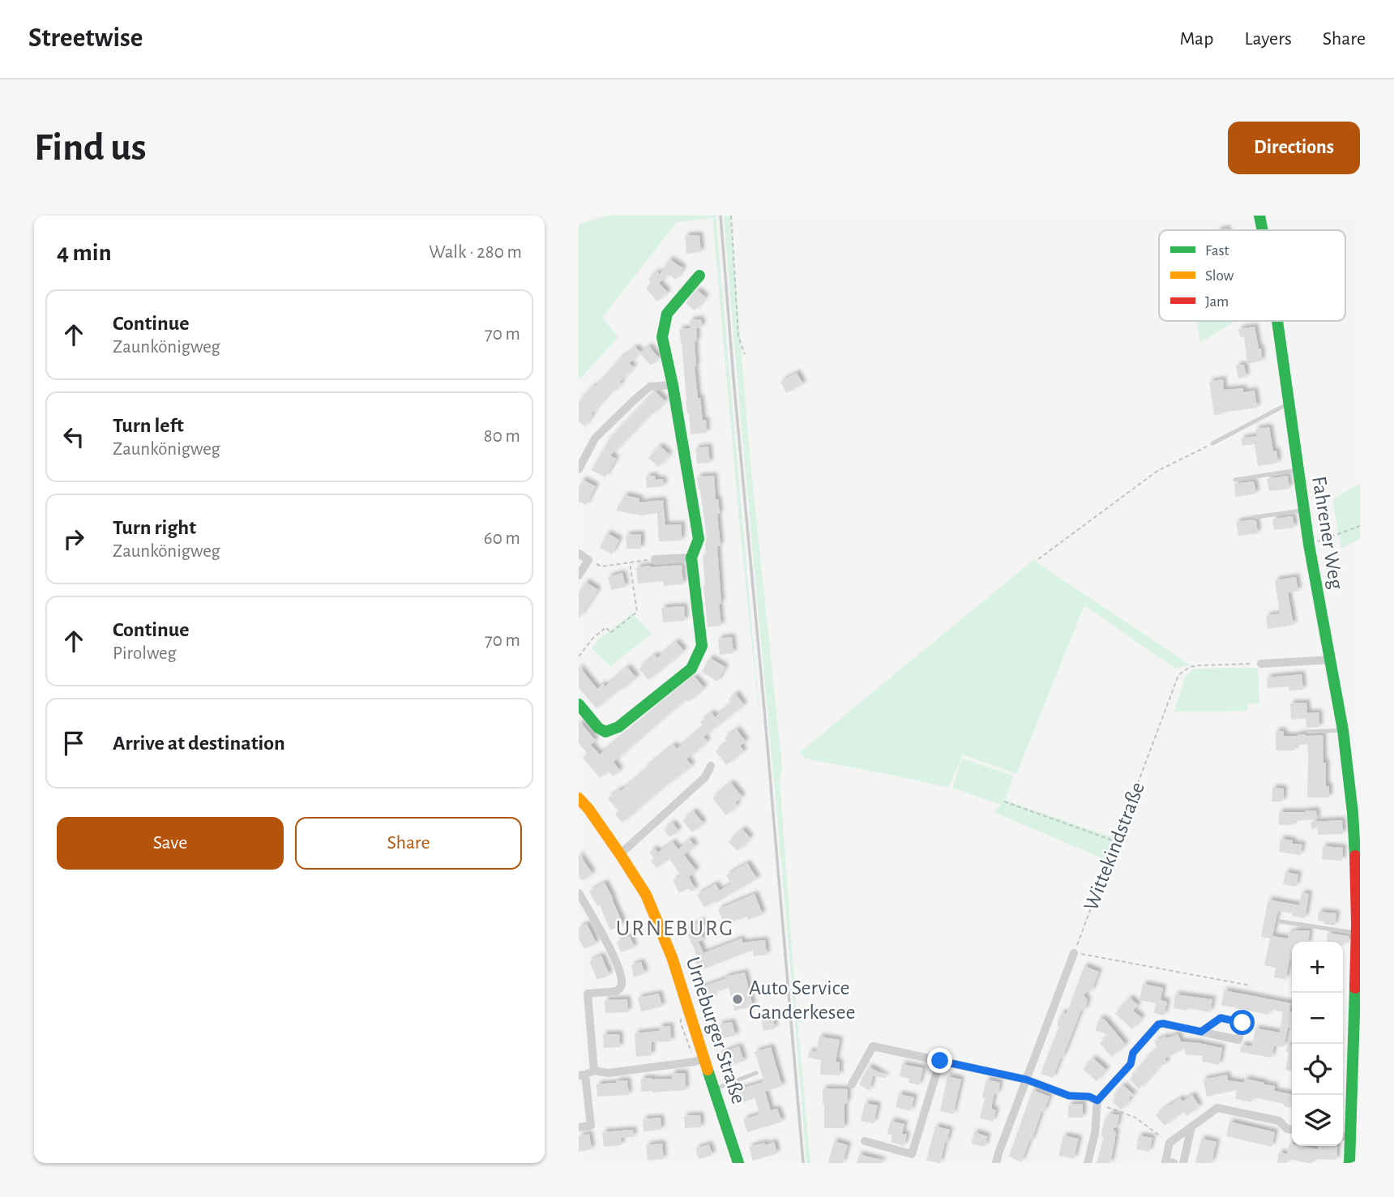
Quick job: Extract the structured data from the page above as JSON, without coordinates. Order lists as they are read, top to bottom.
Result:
{
  "streets": {
    "street": ["Fahrener Weg", "Urneburger Straße"],
    "path": ["Wittekindstraße"]
  },
  "districts": ["URNEBURG"],
  "places": ["Auto Service Ganderkesee"],
  "legend": ["Fast", "Slow", "Jam"],
  "page": {
    "header": "Streetwise",
    "nav": ["Map", "Layers", "Share"],
    "buttons": [
      "Directions",
      ["Save", "Share"]
    ],
    "title": "Find us",
    "heading": ["4 min", "Walk · 280 m"],
    "list": [
      ["Continue", "Zaunkönigweg", "70 m"],
      ["Turn left", "Zaunkönigweg", "80 m"],
      ["Turn right", "Zaunkönigweg", "60 m"],
      ["Continue", "Pirolweg", "70 m"],
      "Arrive at destination"
    ],
    "map_buttons": ["+", "−"]
  }
}
